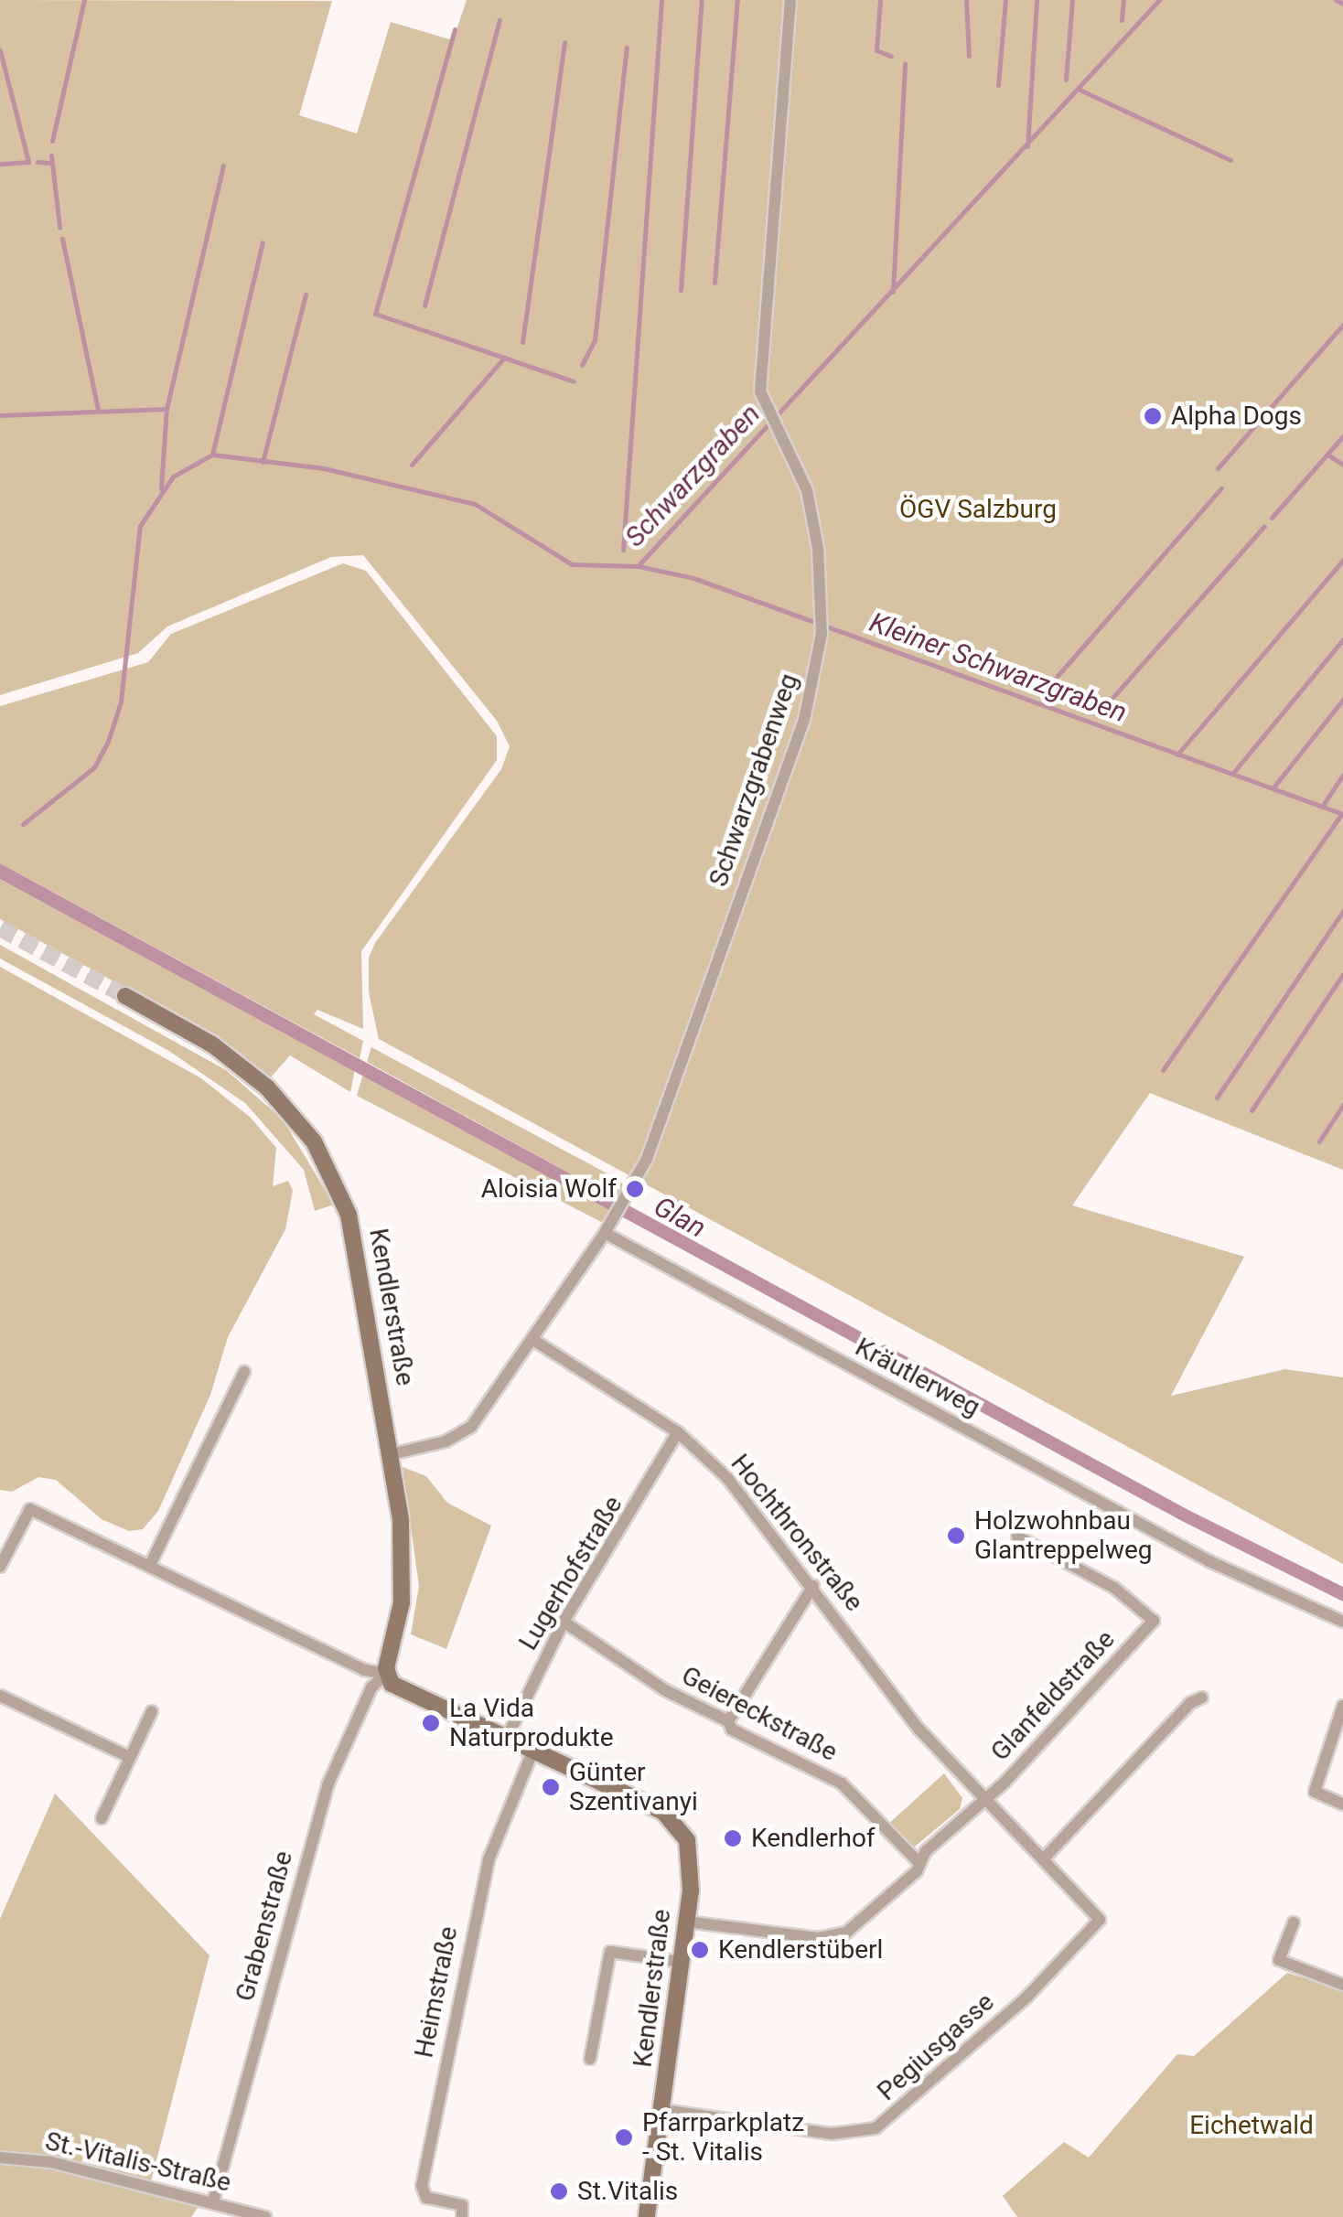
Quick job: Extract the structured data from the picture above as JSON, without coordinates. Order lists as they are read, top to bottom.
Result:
{
  "streets": {
    "street": [
      "Schwarzgrabenweg",
      "Kendlerstraße",
      "Kräutlerweg",
      "Hochthronstraße",
      "Lugerhofstraße",
      "Glanfeldstraße",
      "Geiereckstraße",
      "Grabenstraße",
      "Heimstraße",
      "Pegiusgasse",
      "St.-Vitalis-Straße"
    ]
  },
  "crossings": [
    ["Schwarzgrabenweg", "Kräutlerweg"],
    ["Kendlerstraße", "Lugerhofstraße"],
    ["Kendlerstraße", "Glanfeldstraße"],
    ["Kendlerstraße", "Grabenstraße"],
    ["Kendlerstraße", "Heimstraße"],
    ["Kendlerstraße", "Pegiusgasse"],
    ["Hochthronstraße", "Lugerhofstraße"],
    ["Hochthronstraße", "Glanfeldstraße"],
    ["Lugerhofstraße", "Geiereckstraße"],
    ["Glanfeldstraße", "Geiereckstraße"],
    ["Grabenstraße", "St.-Vitalis-Straße"]
  ],
  "water": ["Schwarzgraben", "Kleiner Schwarzgraben", "Glan"],
  "parks": ["ÖGV Salzburg", "Eichetwald"],
  "places": [
    "Alpha Dogs",
    "Aloisia Wolf",
    "Holzwohnbau Glantreppelweg",
    "La Vida Naturprodukte",
    "Günter Szentivanyi",
    "Kendlerhof",
    "Kendlerstüberl",
    "Pfarrparkplatz - St. Vitalis",
    "St.Vitalis"
  ]
}
